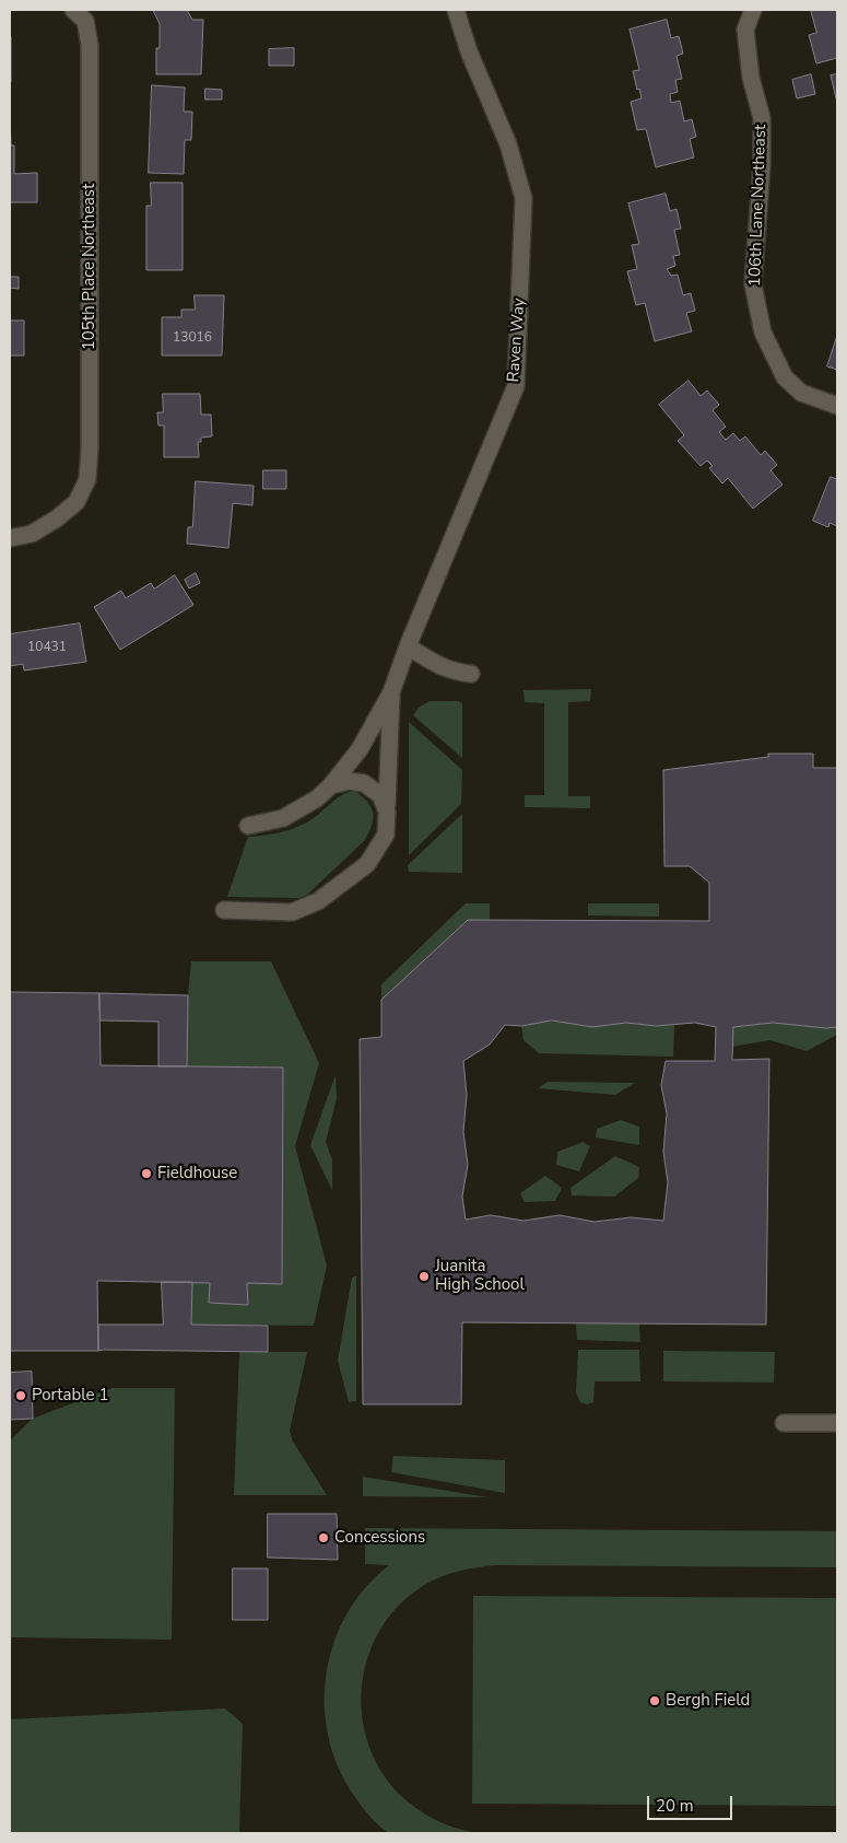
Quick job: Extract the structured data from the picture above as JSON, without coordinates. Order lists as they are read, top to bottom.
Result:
{
  "streets": {
    "street": ["106th Lane Northeast", "105th Place Northeast", "Raven Way"]
  },
  "places": [
    "Fieldhouse",
    "Juanita High School",
    "Portable 1",
    "Concessions",
    "Bergh Field"
  ],
  "house_numbers": ["13016", "10431"],
  "scale_bar": "20 m"
}
